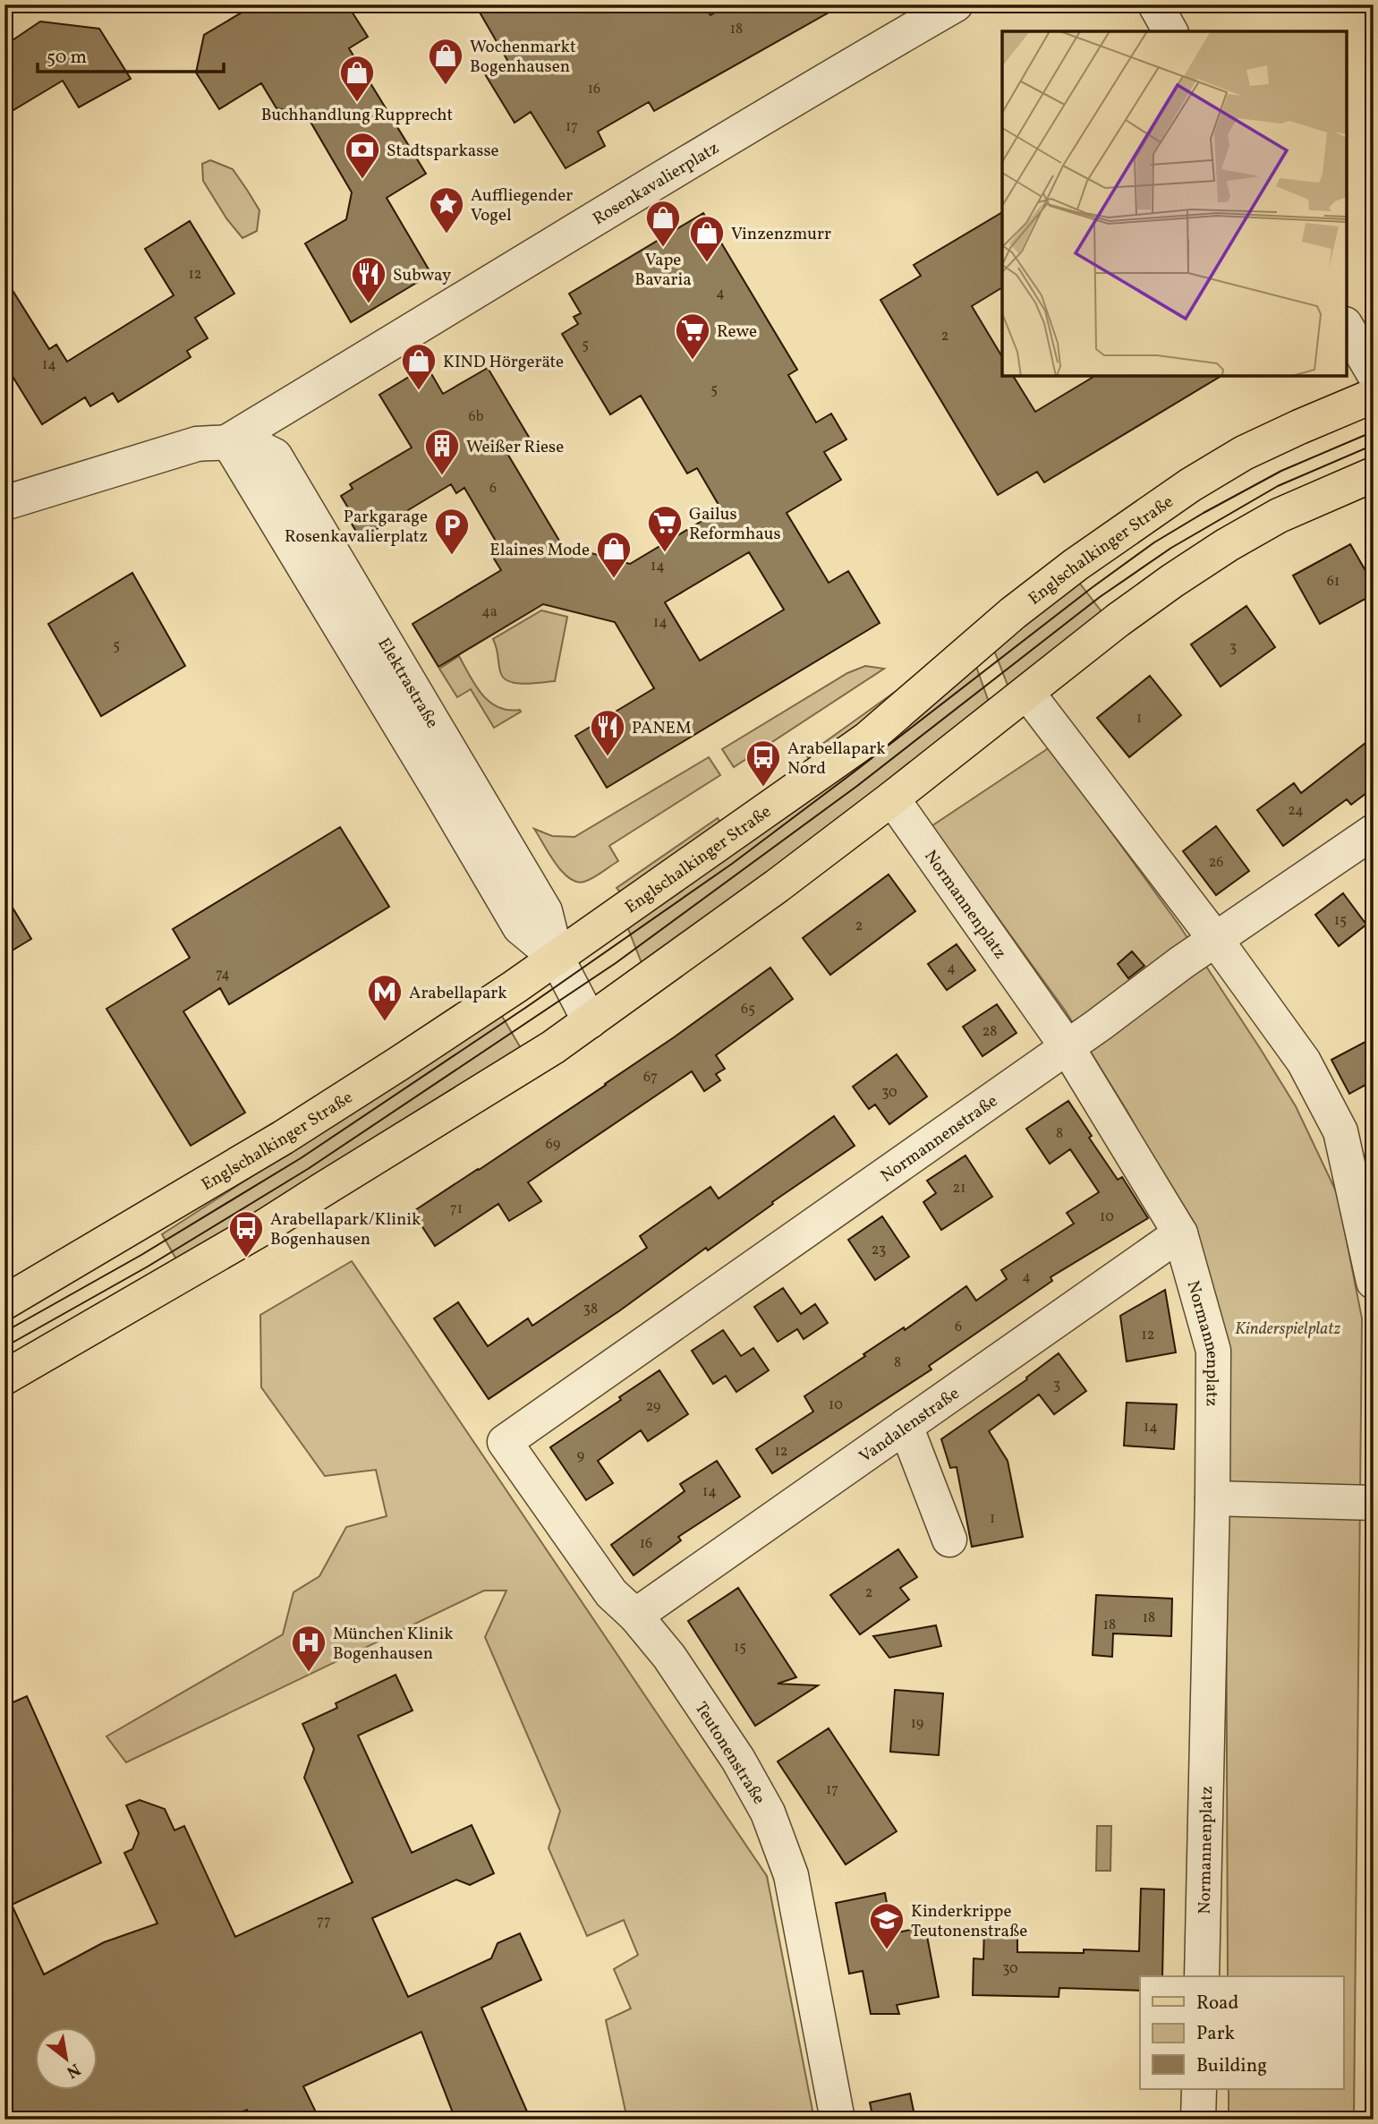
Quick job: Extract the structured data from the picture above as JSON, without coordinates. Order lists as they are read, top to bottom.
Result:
{
  "streets": {
    "main road": ["Englschalkinger Straße"],
    "street": [
      "Rosenkavalierplatz",
      "Elektrastraße",
      "Normannenplatz",
      "Normannenstraße",
      "Vandalenstraße",
      "Teutonenstraße"
    ]
  },
  "crossings": [
    ["Rosenkavalierplatz", "Elektrastraße"],
    ["Englschalkinger Straße", "Elektrastraße"],
    ["Normannenplatz", "Normannenstraße"],
    ["Normannenplatz", "Vandalenstraße"],
    ["Normannenstraße", "Teutonenstraße"],
    ["Vandalenstraße", "Teutonenstraße"]
  ],
  "parks": ["Kinderspielplatz"],
  "places": {
    "shop": [
      "Wochenmarkt Bogenhausen",
      "Buchhandlung Rupprecht",
      "Vape Bavaria",
      "Vinzenzmurr",
      "KIND Hörgeräte",
      "Elaines Mode"
    ],
    "bank": ["Stadtsparkasse"],
    "place": ["Auffliegender Vogel"],
    "restaurant": ["Subway", "PANEM"],
    "supermarket": ["Rewe", "Gailus Reformhaus"],
    "building": ["Weißer Riese"],
    "parking": ["Parkgarage Rosenkavalierplatz"],
    "bus stop": ["Arabellapark Nord", "Arabellapark/Klinik Bogenhausen"],
    "metro station": ["Arabellapark"],
    "hospital": ["München Klinik Bogenhausen"],
    "school or university": ["Kinderkrippe Teutonenstraße"]
  },
  "house_numbers": [
    "18",
    "16",
    "17",
    "12",
    "4",
    "2",
    "5",
    "14",
    "5",
    "6b",
    "6",
    "14",
    "61",
    "4a",
    "14",
    "5",
    "3",
    "1",
    "24",
    "26",
    "15",
    "2",
    "4",
    "74",
    "65",
    "28",
    "67",
    "30",
    "8",
    "69",
    "21",
    "71",
    "10",
    "23",
    "4",
    "38",
    "6",
    "12",
    "8",
    "3",
    "10",
    "29",
    "14",
    "12",
    "9",
    "14",
    "1",
    "16",
    "2",
    "18",
    "18",
    "15",
    "19",
    "17",
    "77",
    "30"
  ],
  "legend": ["Road", "Park", "Building"],
  "scale_bar": "50 m",
  "north": "bottom right"
}
